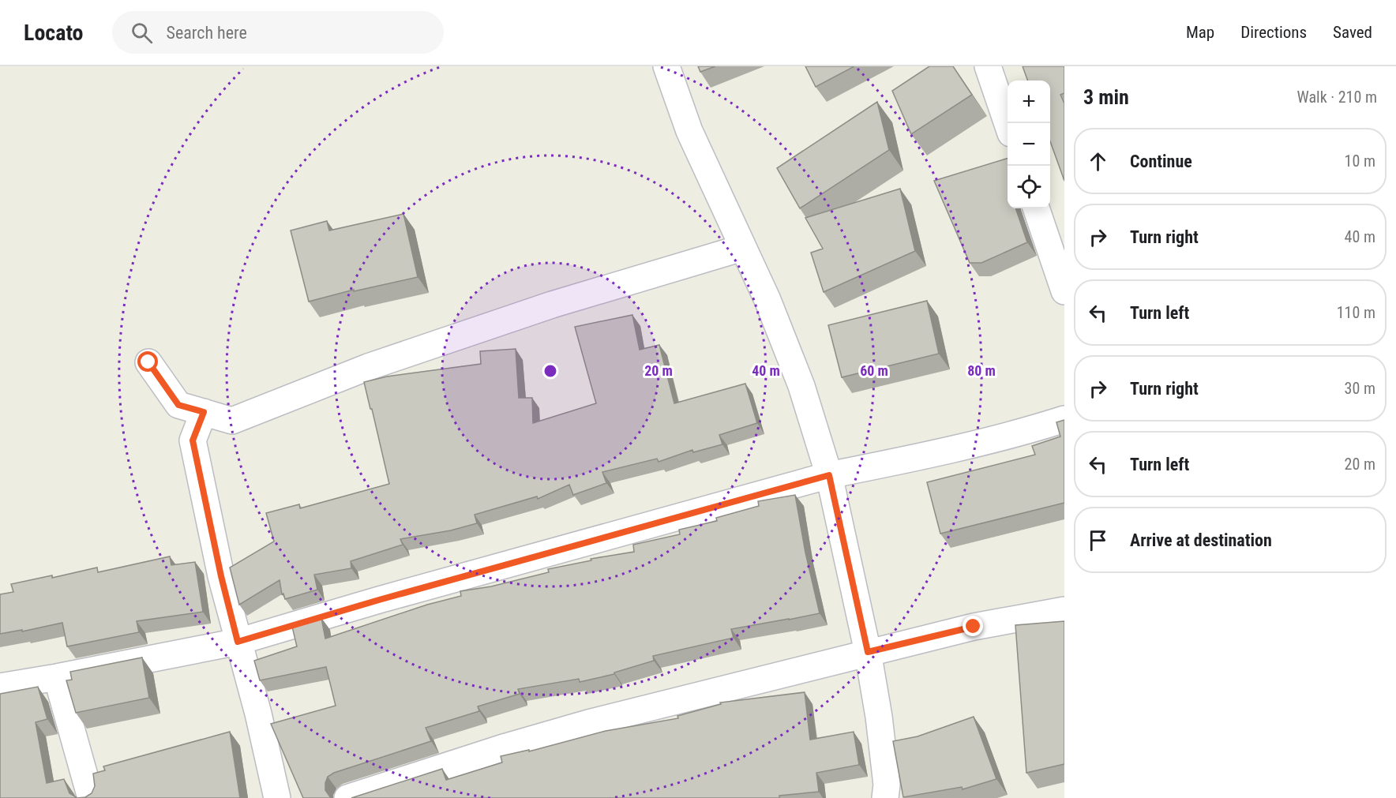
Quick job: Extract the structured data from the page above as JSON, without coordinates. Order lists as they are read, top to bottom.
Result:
{
  "page": {
    "header": "Locato",
    "search": "Search here",
    "nav": ["Map", "Directions", "Saved"],
    "heading": ["3 min", "Walk · 210 m"],
    "map_buttons": ["+", "−"],
    "list": [
      ["Continue", "10 m"],
      ["Turn right", "40 m"],
      ["Turn left", "110 m"],
      ["Turn right", "30 m"],
      ["Turn left", "20 m"],
      "Arrive at destination"
    ]
  },
  "rings": [
    "20 m",
    "40 m",
    "60 m",
    "80 m"
  ]
}
